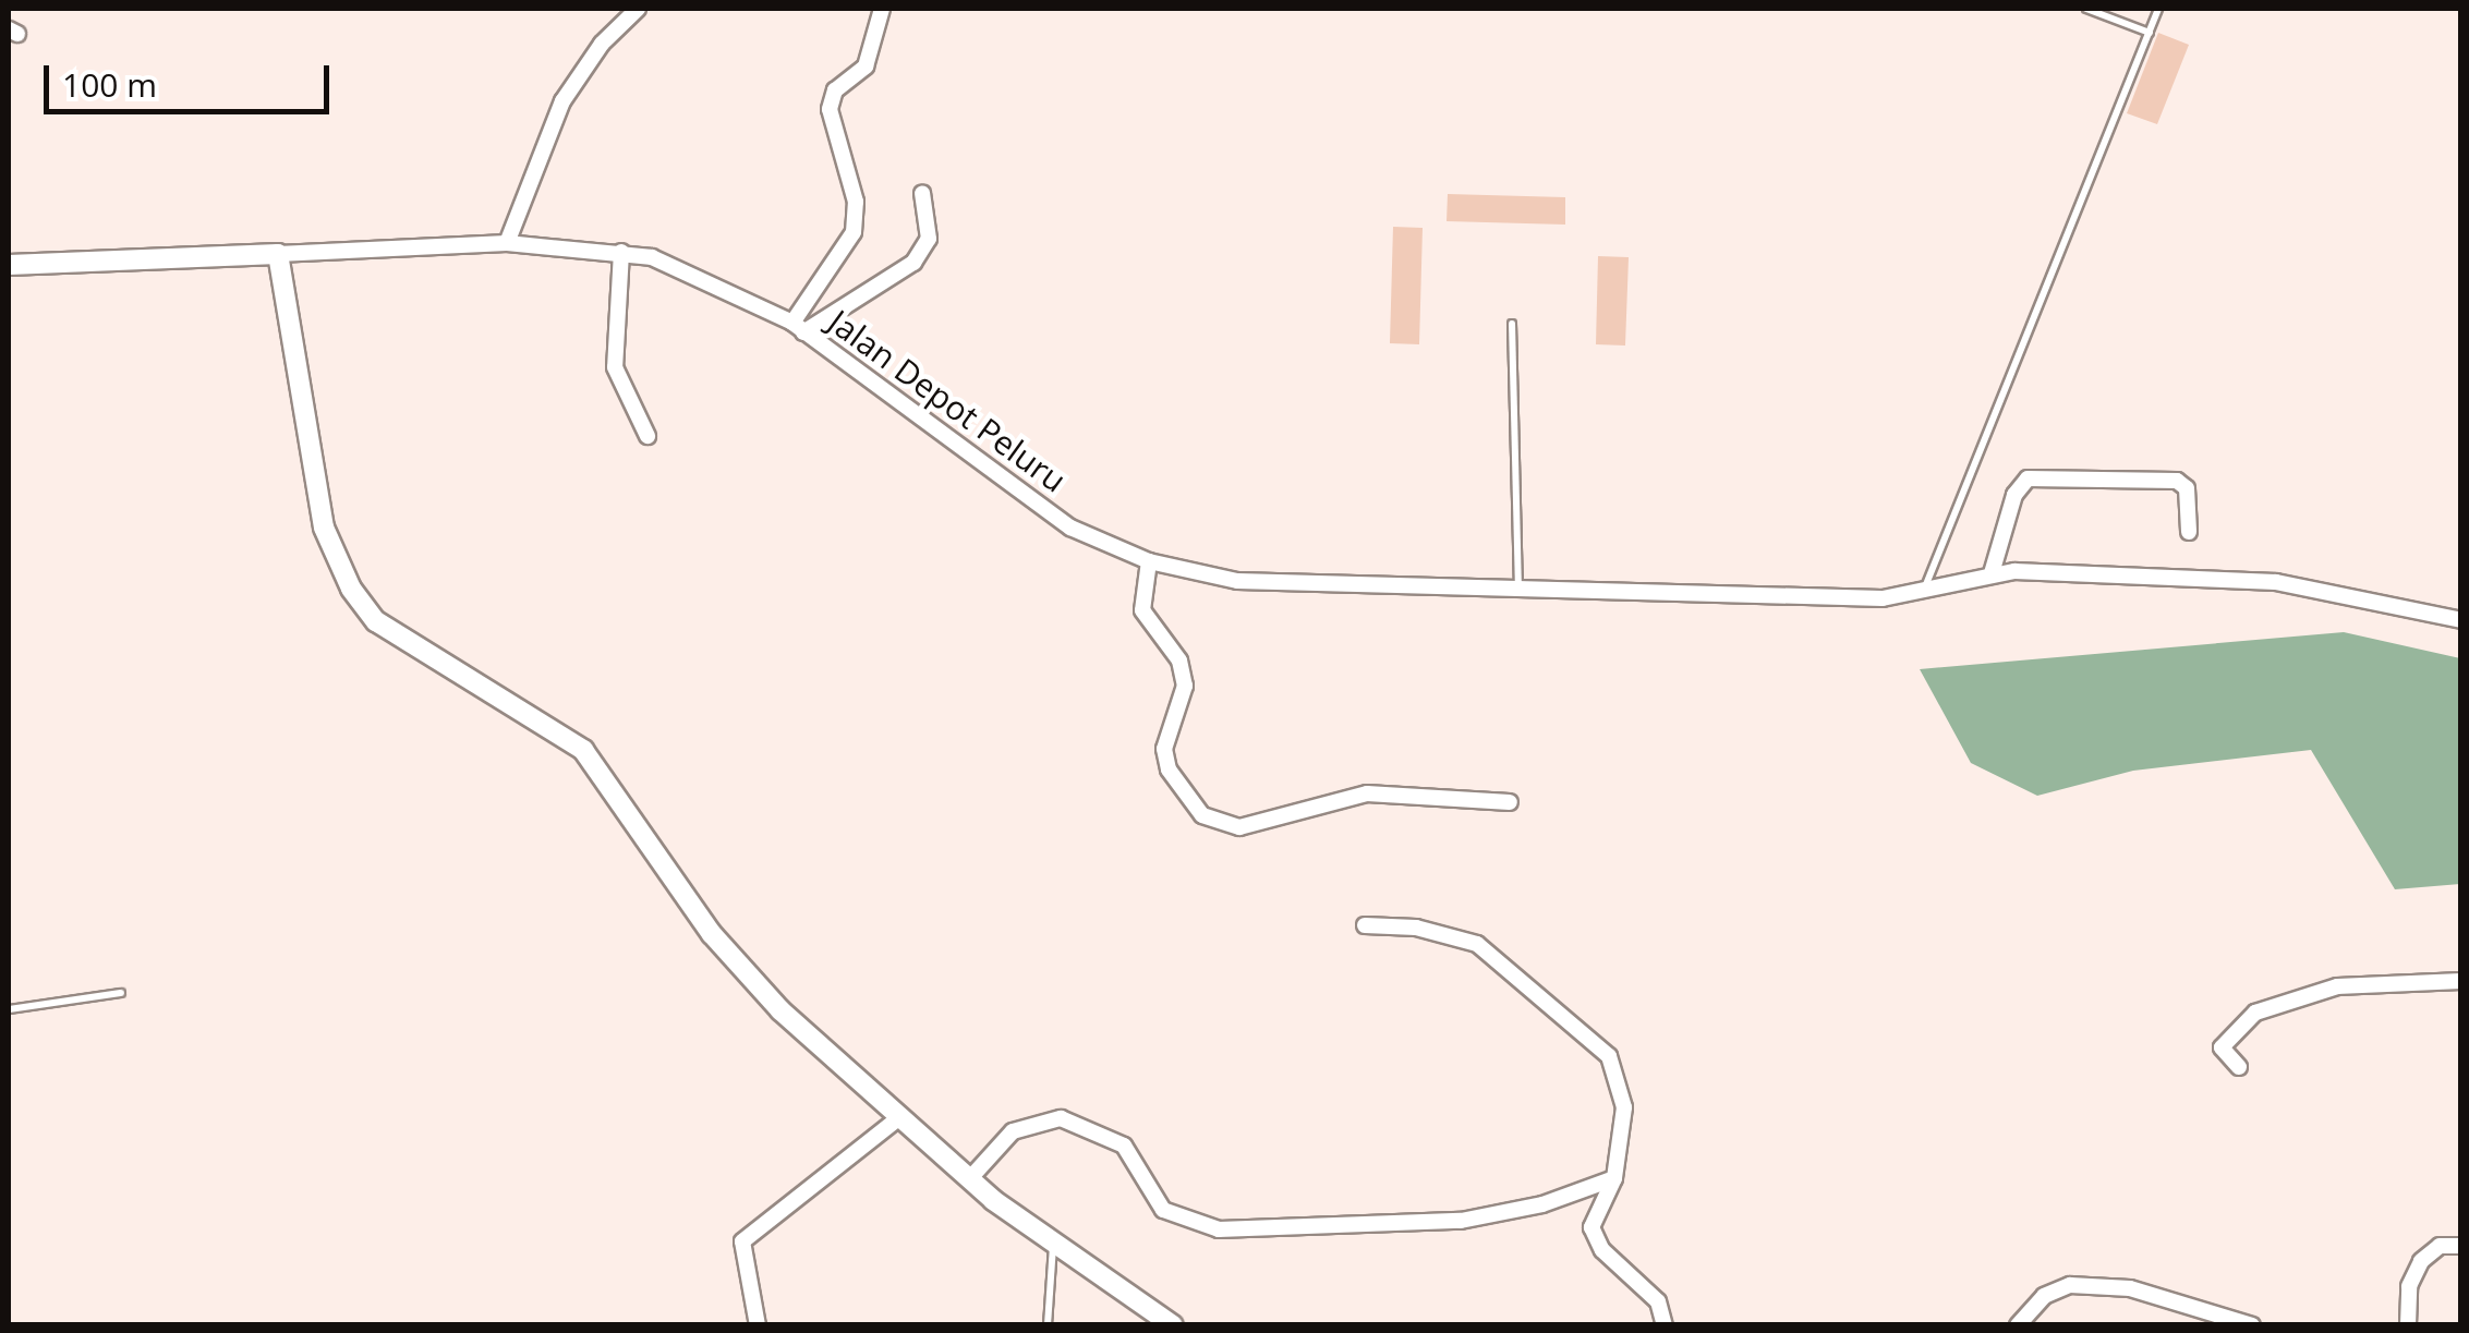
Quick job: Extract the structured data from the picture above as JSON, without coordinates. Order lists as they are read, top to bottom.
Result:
{
  "streets": {
    "street": ["Jalan Depot Peluru"]
  },
  "scale_bar": "100 m"
}
